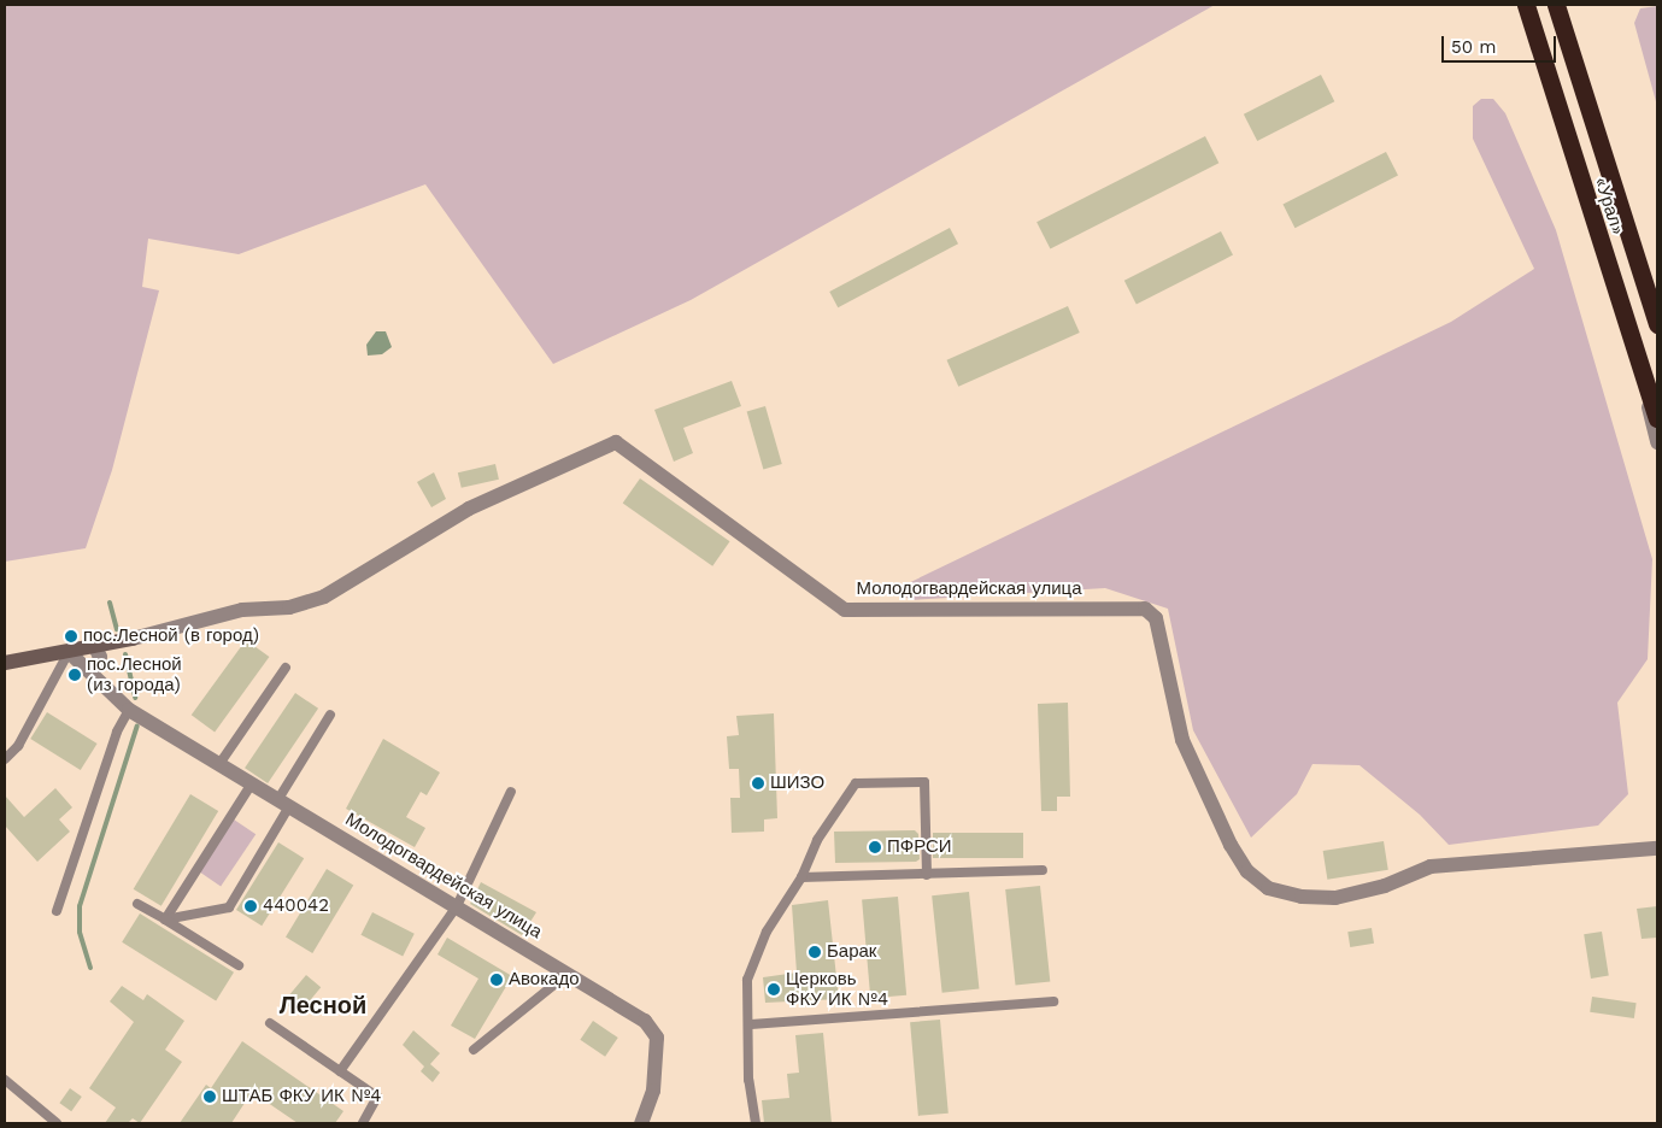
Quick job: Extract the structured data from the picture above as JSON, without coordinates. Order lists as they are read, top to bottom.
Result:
{
  "streets": {
    "highway": ["«Урал»"],
    "street": ["Молодогвардейская улица"]
  },
  "districts": ["Лесной"],
  "places": [
    "пос.Лесной (в город)",
    "пос.Лесной (из города)",
    "ШИЗО",
    "ПФРСИ",
    "440042",
    "Барак",
    "Авокадо",
    "Церковь ФКУ ИК №4",
    "ШТАБ ФКУ ИК №4"
  ],
  "scale_bar": "50 m"
}
